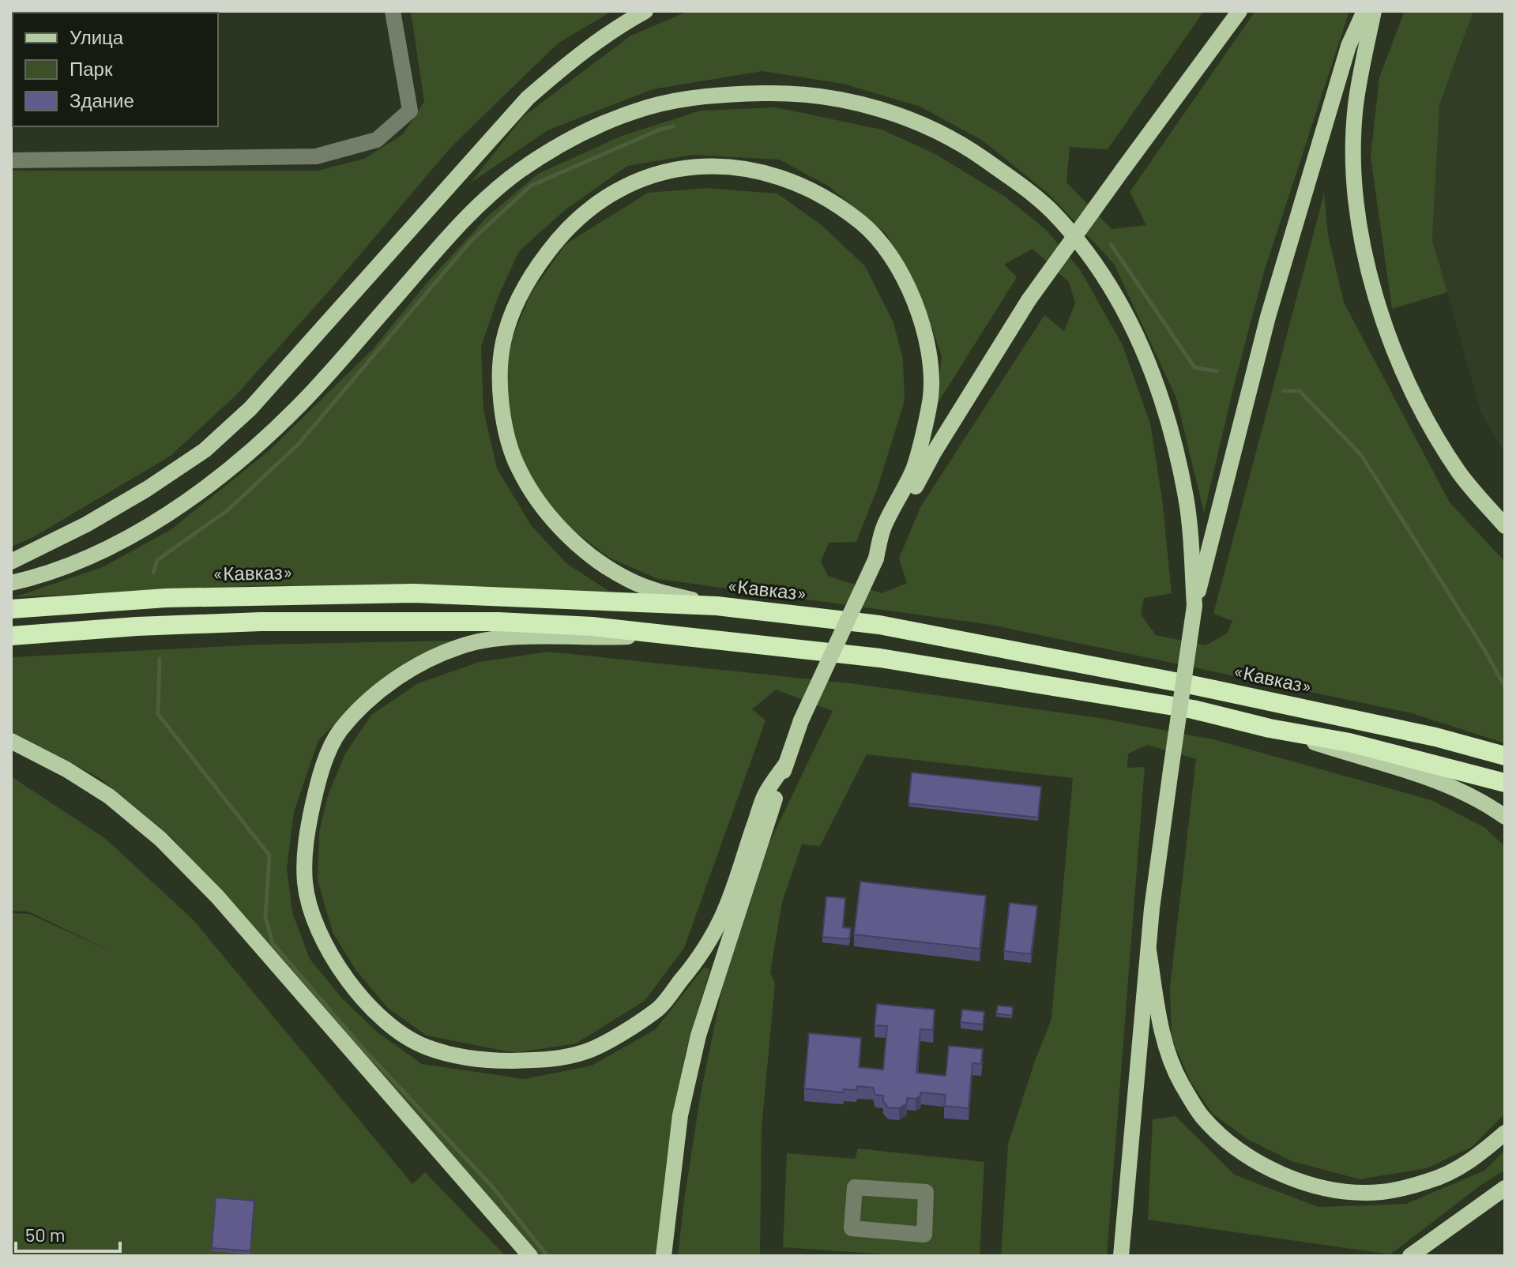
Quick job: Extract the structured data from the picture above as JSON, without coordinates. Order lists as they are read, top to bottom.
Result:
{
  "streets": {
    "highway": ["«Кавказ»"]
  },
  "legend": ["Улица", "Парк", "Здание"],
  "scale_bar": "50 m"
}
